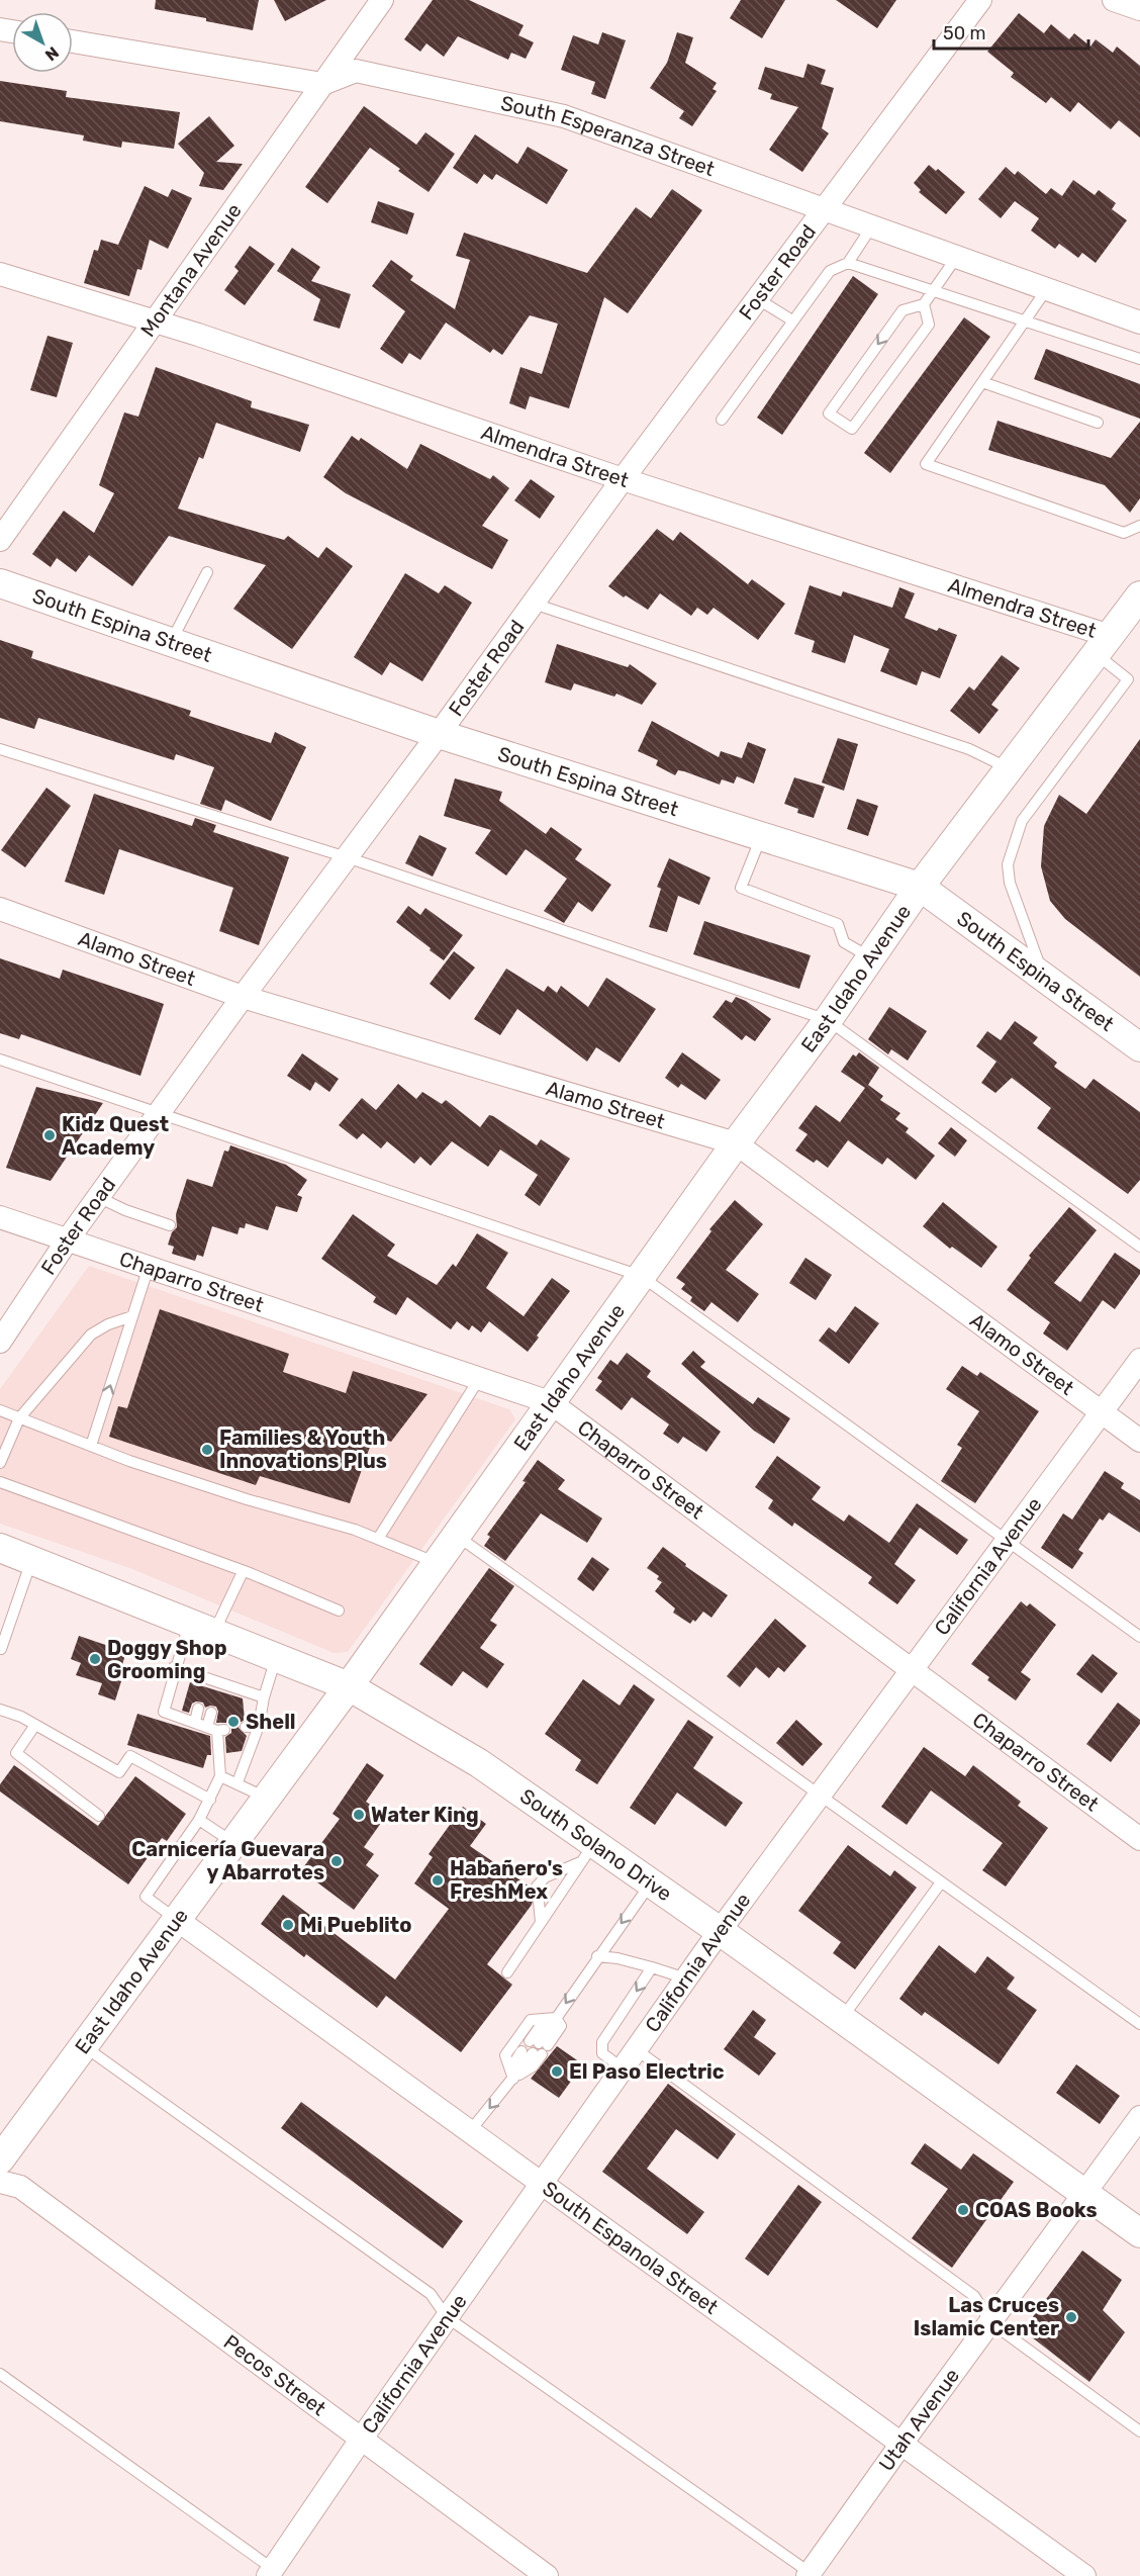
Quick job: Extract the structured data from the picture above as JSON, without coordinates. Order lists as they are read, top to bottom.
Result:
{
  "streets": {
    "street": [
      "South Esperanza Street",
      "Montana Avenue",
      "Foster Road",
      "Almendra Street",
      "South Espina Street",
      "Alamo Street",
      "East Idaho Avenue",
      "Chaparro Street",
      "California Avenue",
      "South Solano Drive",
      "South Espanola Street",
      "Pecos Street",
      "Utah Avenue"
    ]
  },
  "crossings": [
    ["South Esperanza Street", "Montana Avenue"],
    ["South Esperanza Street", "Foster Road"],
    ["Montana Avenue", "Almendra Street"],
    ["Foster Road", "Almendra Street"],
    ["Foster Road", "South Espina Street"],
    ["Foster Road", "Alamo Street"],
    ["Foster Road", "Chaparro Street"],
    ["Almendra Street", "East Idaho Avenue"],
    ["South Espina Street", "East Idaho Avenue"],
    ["Alamo Street", "East Idaho Avenue"],
    ["Alamo Street", "California Avenue"],
    ["East Idaho Avenue", "Chaparro Street"],
    ["East Idaho Avenue", "South Solano Drive"],
    ["East Idaho Avenue", "South Espanola Street"],
    ["Chaparro Street", "California Avenue"],
    ["California Avenue", "South Solano Drive"],
    ["California Avenue", "South Espanola Street"],
    ["California Avenue", "Pecos Street"],
    ["South Solano Drive", "Utah Avenue"],
    ["South Espanola Street", "Utah Avenue"]
  ],
  "places": [
    "Kidz Quest Academy",
    "Families & Youth Innovations Plus",
    "Doggy Shop Grooming",
    "Shell",
    "Water King",
    "Carnicería Guevara y Abarrotes",
    "Habañero's FreshMex",
    "Mi Pueblito",
    "El Paso Electric",
    "COAS Books",
    "Las Cruces Islamic Center"
  ],
  "scale_bar": "50 m",
  "north": "bottom right"
}
